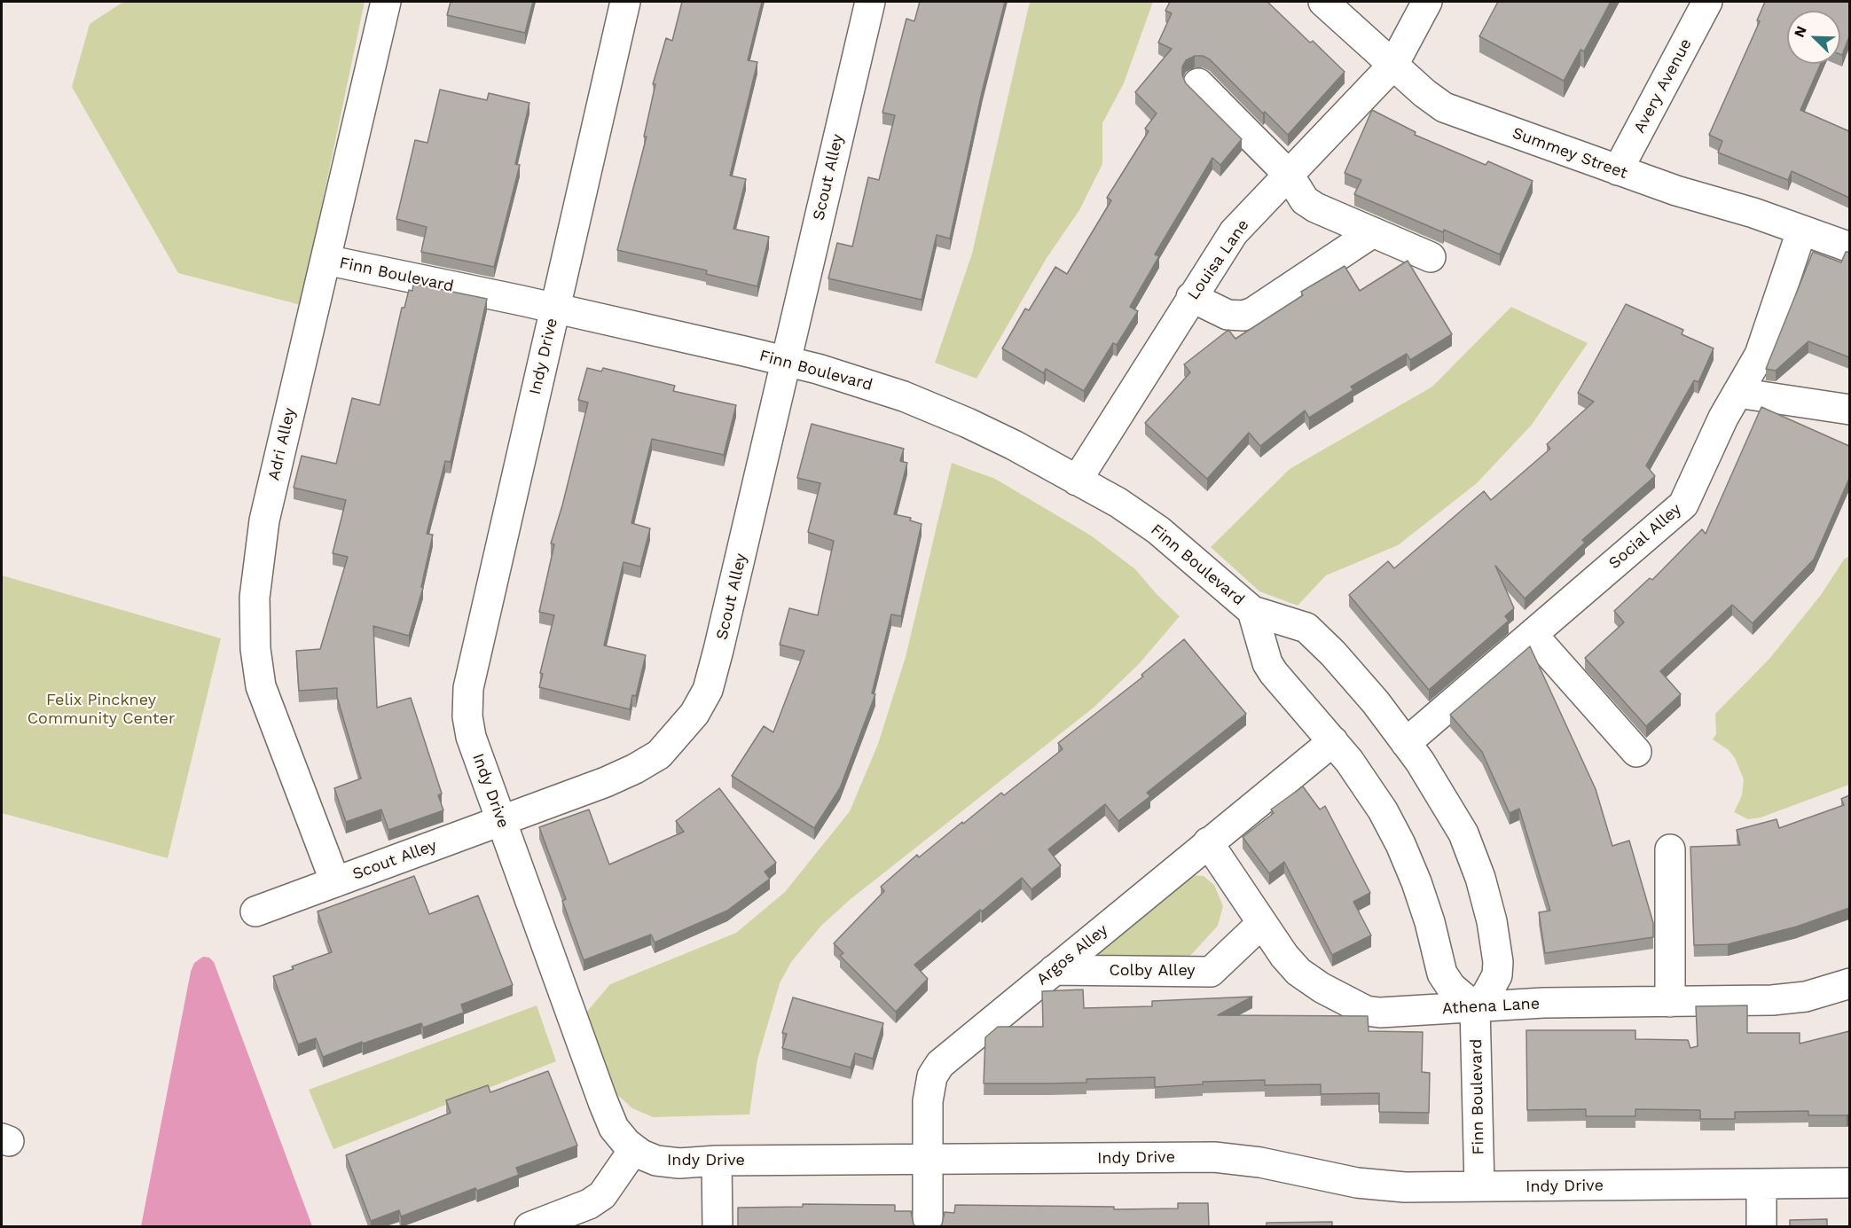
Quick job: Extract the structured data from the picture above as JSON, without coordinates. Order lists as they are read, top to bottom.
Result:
{
  "streets": {
    "street": [
      "Avery Avenue",
      "Summey Street",
      "Scout Alley",
      "Louisa Lane",
      "Finn Boulevard",
      "Indy Drive",
      "Adri Alley",
      "Social Alley",
      "Argos Alley",
      "Colby Alley",
      "Athena Lane"
    ]
  },
  "crossings": [
    ["Avery Avenue", "Summey Street"],
    ["Summey Street", "Louisa Lane"],
    ["Summey Street", "Social Alley"],
    ["Scout Alley", "Finn Boulevard"],
    ["Scout Alley", "Indy Drive"],
    ["Scout Alley", "Adri Alley"],
    ["Louisa Lane", "Finn Boulevard"],
    ["Finn Boulevard", "Indy Drive"],
    ["Finn Boulevard", "Adri Alley"],
    ["Finn Boulevard", "Social Alley"],
    ["Finn Boulevard", "Argos Alley"],
    ["Finn Boulevard", "Athena Lane"],
    ["Indy Drive", "Argos Alley"],
    ["Argos Alley", "Colby Alley"],
    ["Argos Alley", "Athena Lane"],
    ["Colby Alley", "Athena Lane"]
  ],
  "parks": ["Felix Pinckney Community Center"],
  "north": "top left"
}
